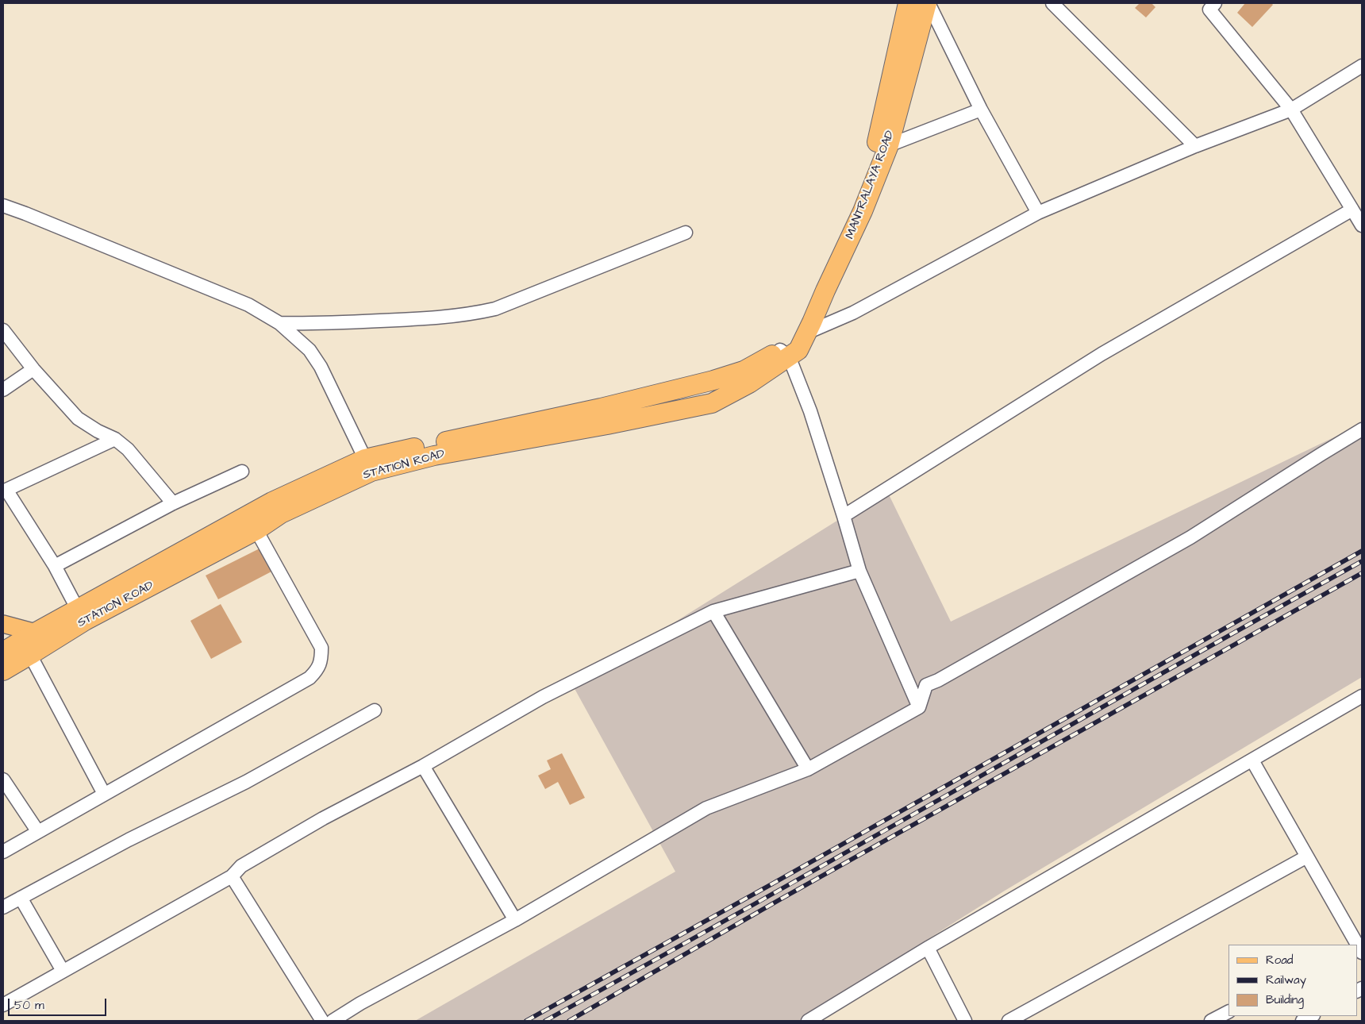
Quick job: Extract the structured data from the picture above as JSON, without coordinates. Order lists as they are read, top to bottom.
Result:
{
  "streets": {
    "highway": ["MANTRALAYA ROAD", "STATION ROAD"]
  },
  "crossings": [
    ["MANTRALAYA ROAD", "STATION ROAD"]
  ],
  "legend": ["Road", "Railway", "Building"],
  "scale_bar": "50 m"
}
